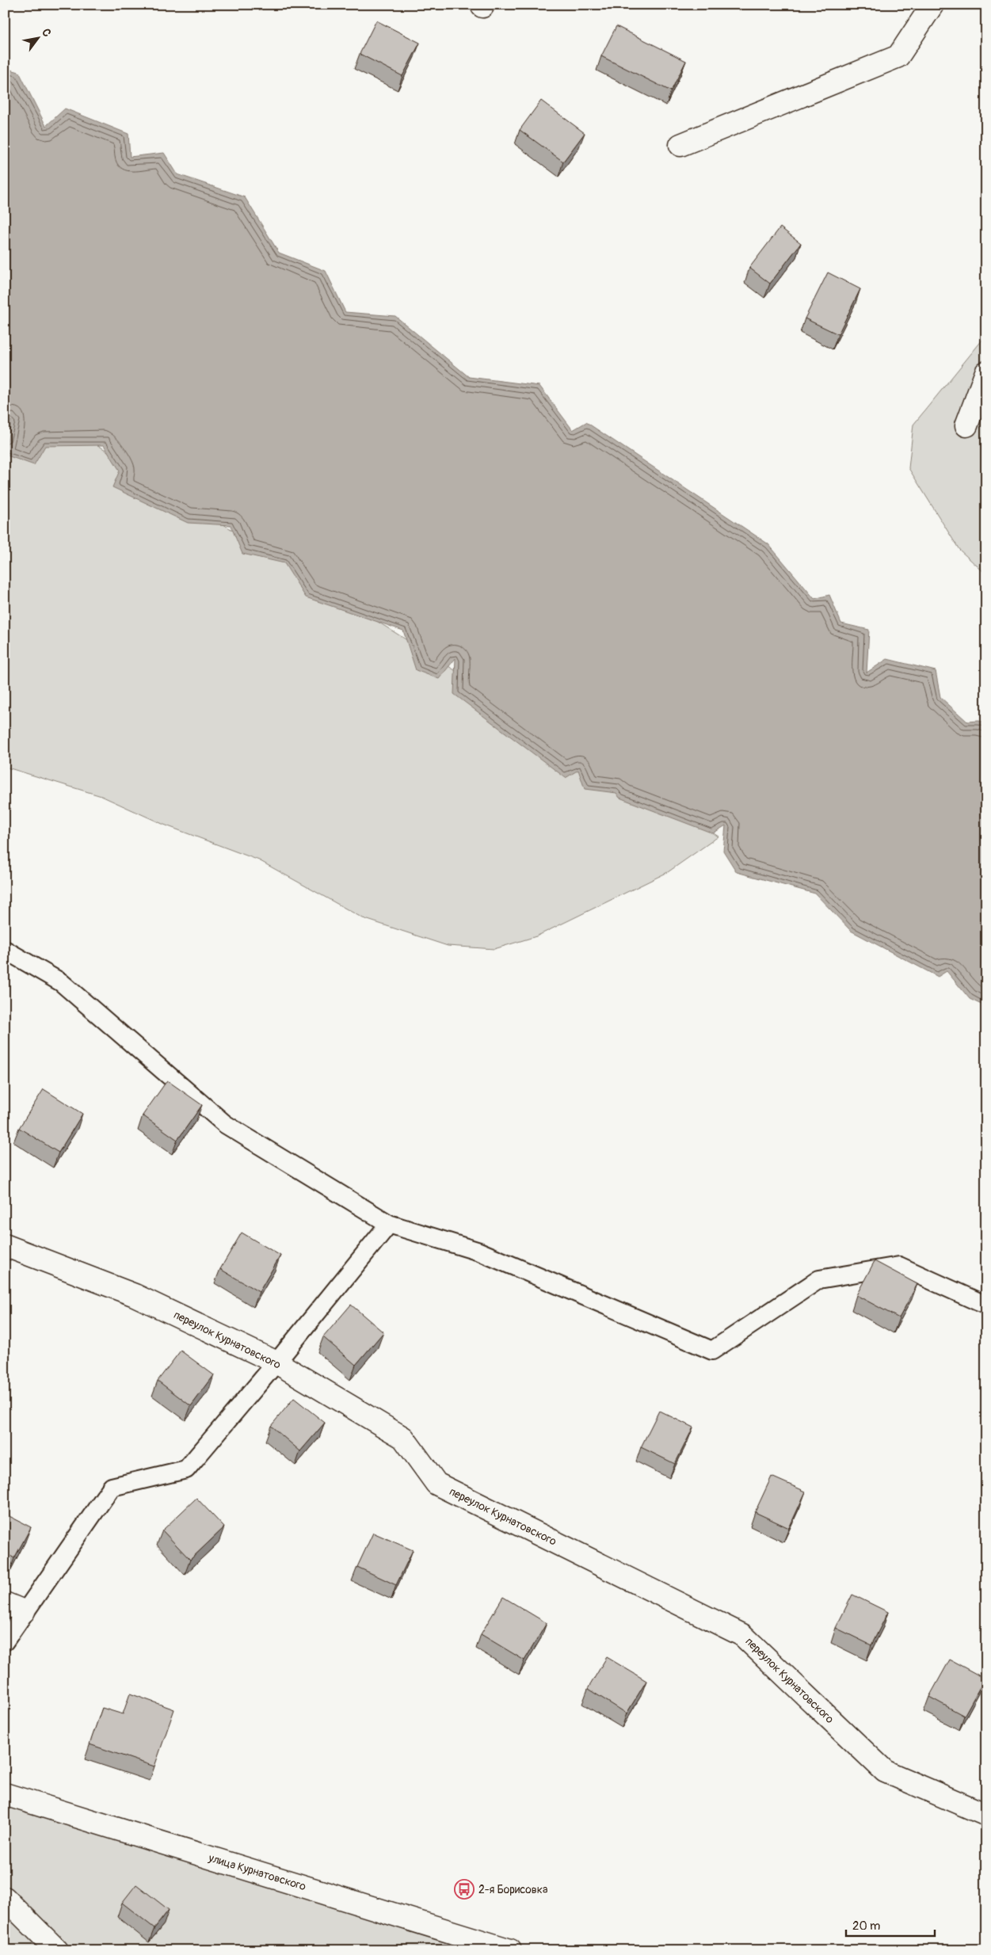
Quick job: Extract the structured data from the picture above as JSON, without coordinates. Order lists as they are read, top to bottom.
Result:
{
  "streets": {
    "street": ["переулок Курнатовского", "улица Курнатовского"]
  },
  "places": {
    "bus stop": ["2-я Борисовка"]
  },
  "scale_bar": "20 m",
  "north": "top right"
}
